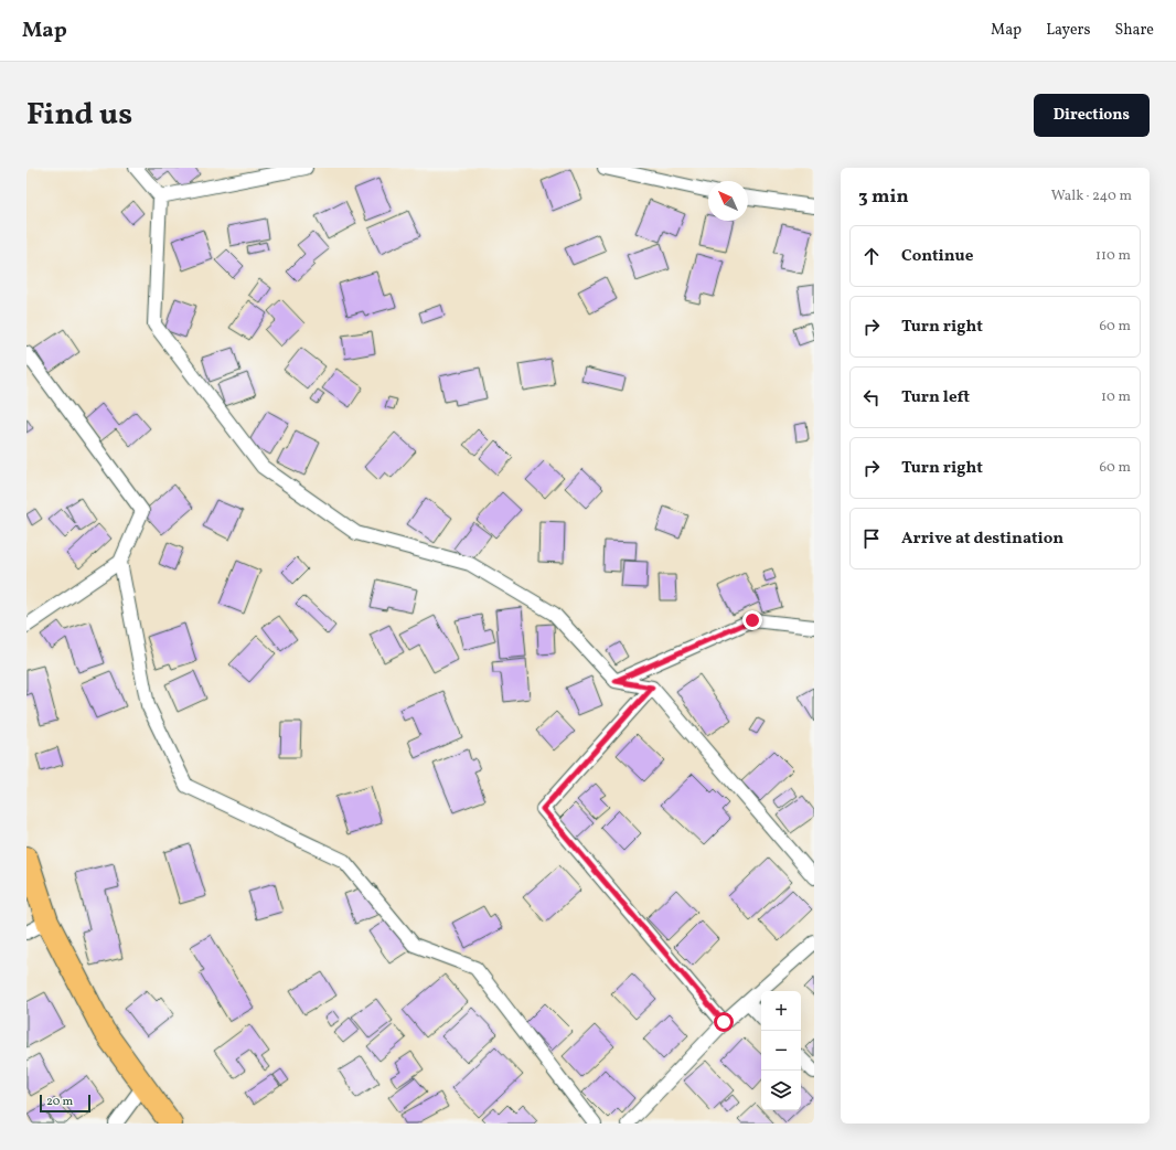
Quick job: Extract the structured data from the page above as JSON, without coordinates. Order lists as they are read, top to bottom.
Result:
{
  "scale_bar": "20 m",
  "north": "top left",
  "page": {
    "header": "Map",
    "nav": ["Map", "Layers", "Share"],
    "title": "Find us",
    "buttons": "Directions",
    "heading": ["3 min", "Walk · 240 m"],
    "list": [
      ["Continue", "110 m"],
      ["Turn right", "60 m"],
      ["Turn left", "10 m"],
      ["Turn right", "60 m"],
      "Arrive at destination"
    ],
    "map_buttons": ["+", "−"],
    "scale": "20 m"
  }
}
